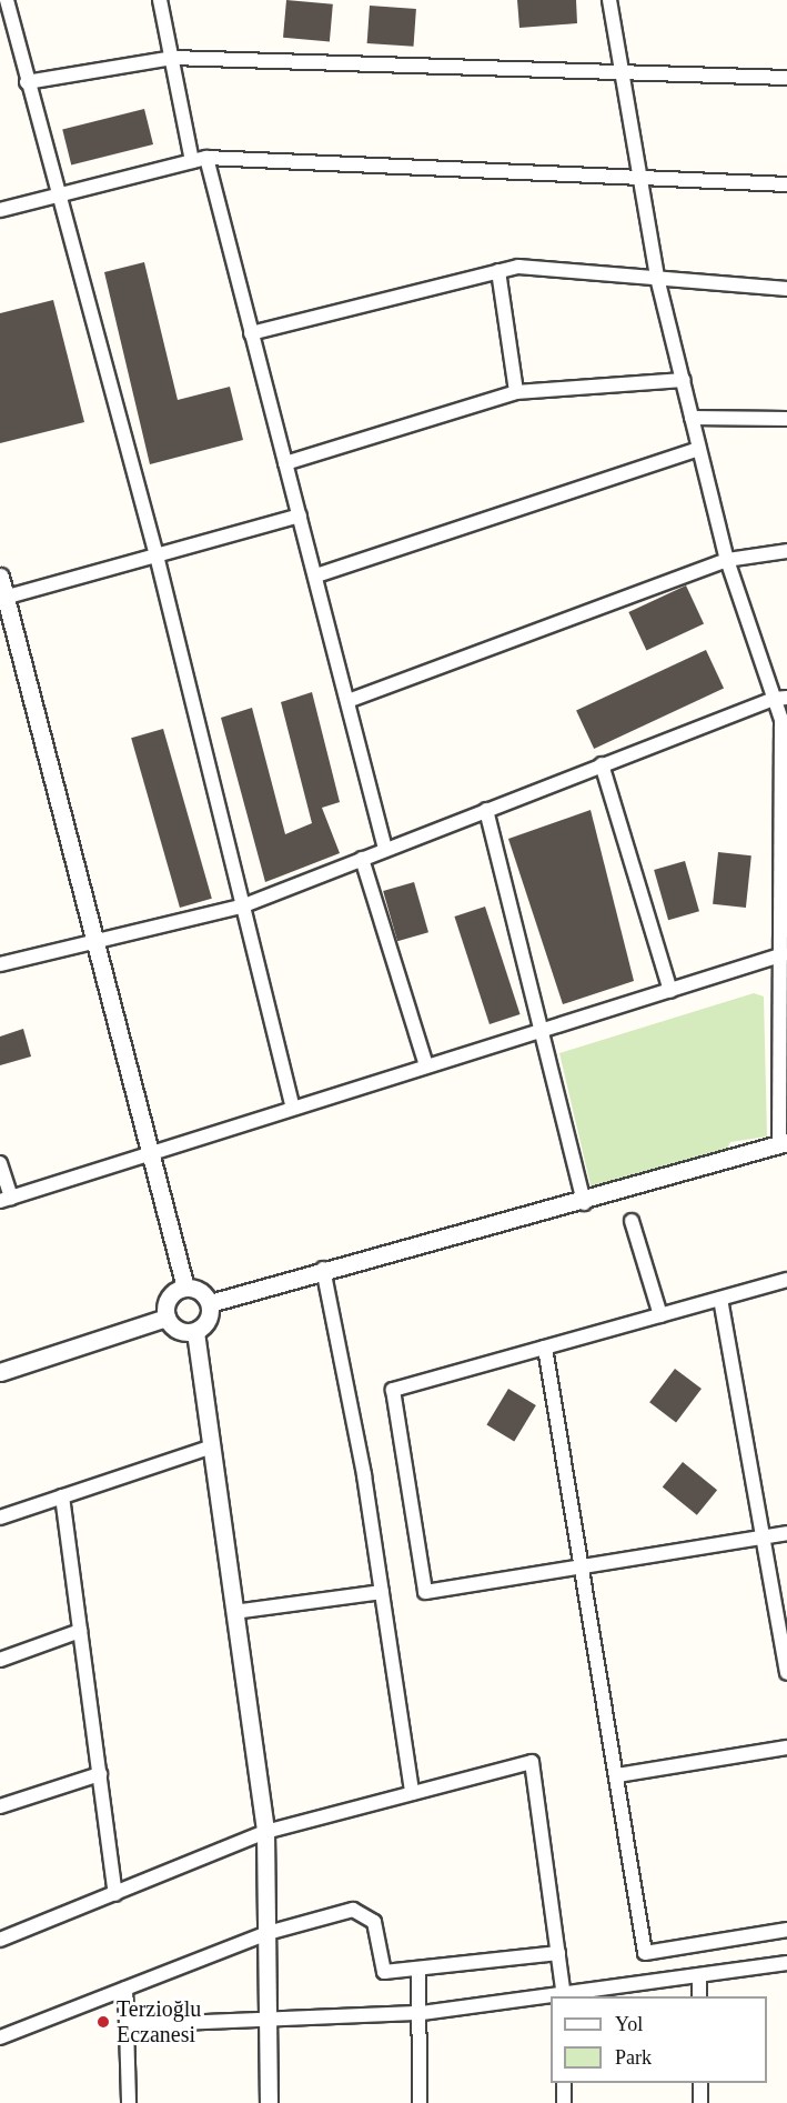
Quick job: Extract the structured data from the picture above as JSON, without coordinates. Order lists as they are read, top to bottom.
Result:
{
  "places": ["Terzioğlu Eczanesi"],
  "legend": ["Yol", "Park"]
}
